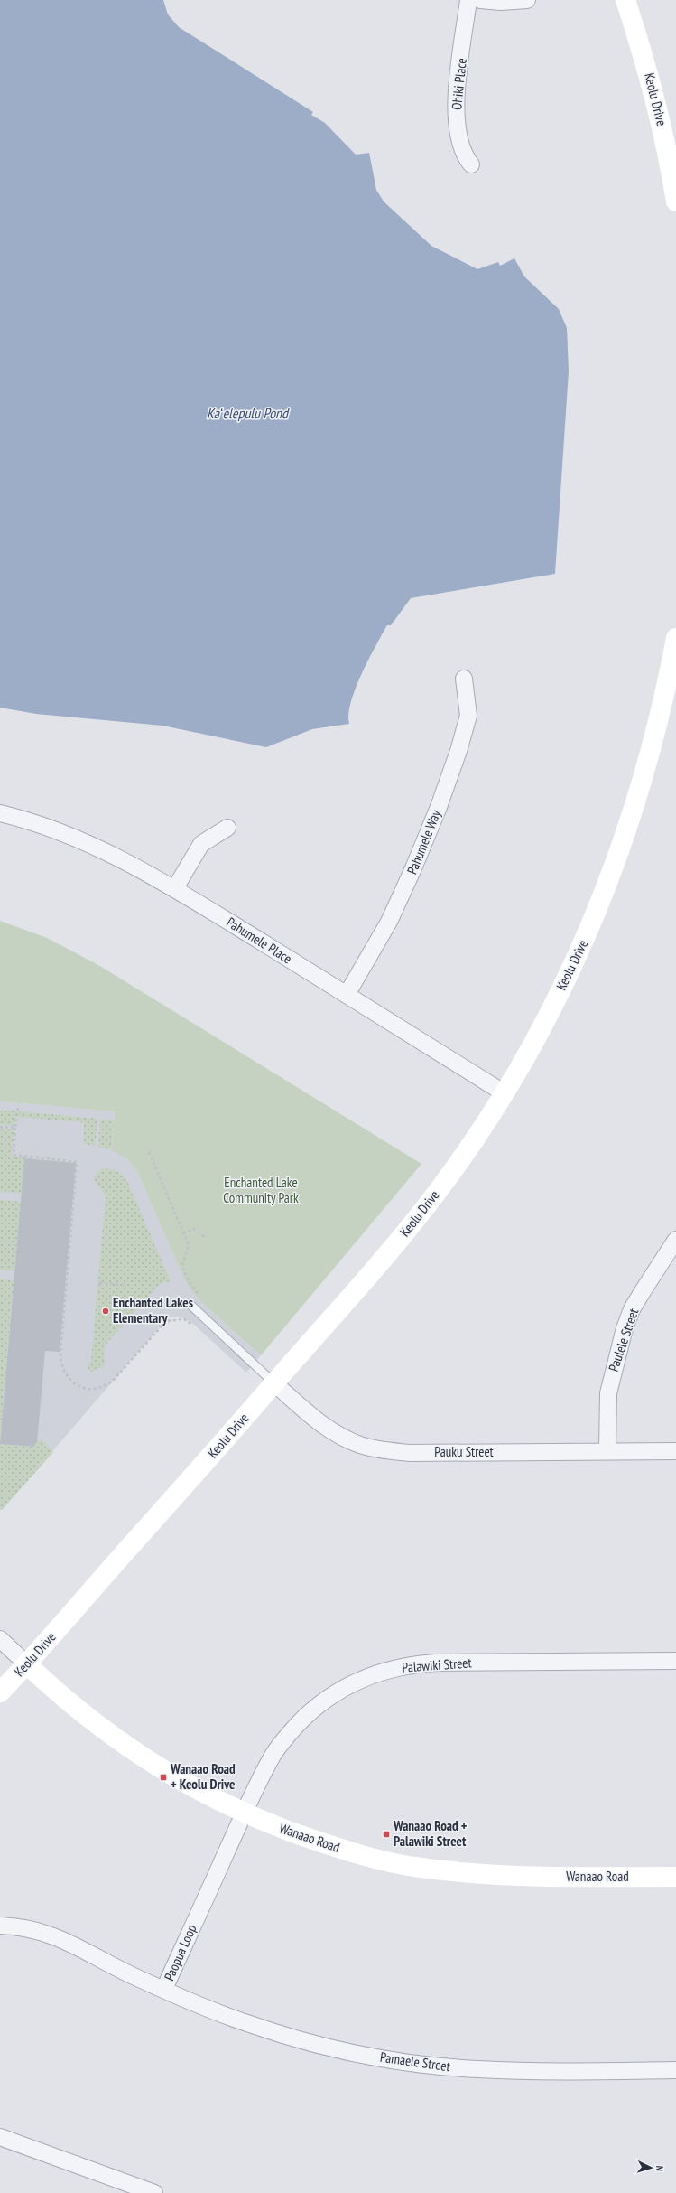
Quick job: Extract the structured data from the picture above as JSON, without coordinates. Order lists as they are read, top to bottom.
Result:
{
  "streets": {
    "main road": ["Keolu Drive", "Wanaao Road"],
    "street": [
      "Ohiki Place",
      "Pahumele Way",
      "Pahumele Place",
      "Paulele Street",
      "Pauku Street",
      "Palawiki Street",
      "Paopua Loop",
      "Pamaele Street"
    ]
  },
  "crossings": [
    ["Keolu Drive", "Pahumele Place"],
    ["Keolu Drive", "Pauku Street"],
    ["Keolu Drive", "Wanaao Road"],
    ["Pahumele Way", "Pahumele Place"],
    ["Paulele Street", "Pauku Street"],
    ["Palawiki Street", "Wanaao Road"],
    ["Palawiki Street", "Paopua Loop"],
    ["Wanaao Road", "Paopua Loop"],
    ["Paopua Loop", "Pamaele Street"]
  ],
  "water": ["Kaʻelepulu Pond"],
  "parks": ["Enchanted Lake Community Park"],
  "places": {
    "other": ["Enchanted Lakes Elementary"],
    "transit": ["Wanaao Road + Keolu Drive", "Wanaao Road + Palawiki Street"]
  },
  "north": "right"
}
